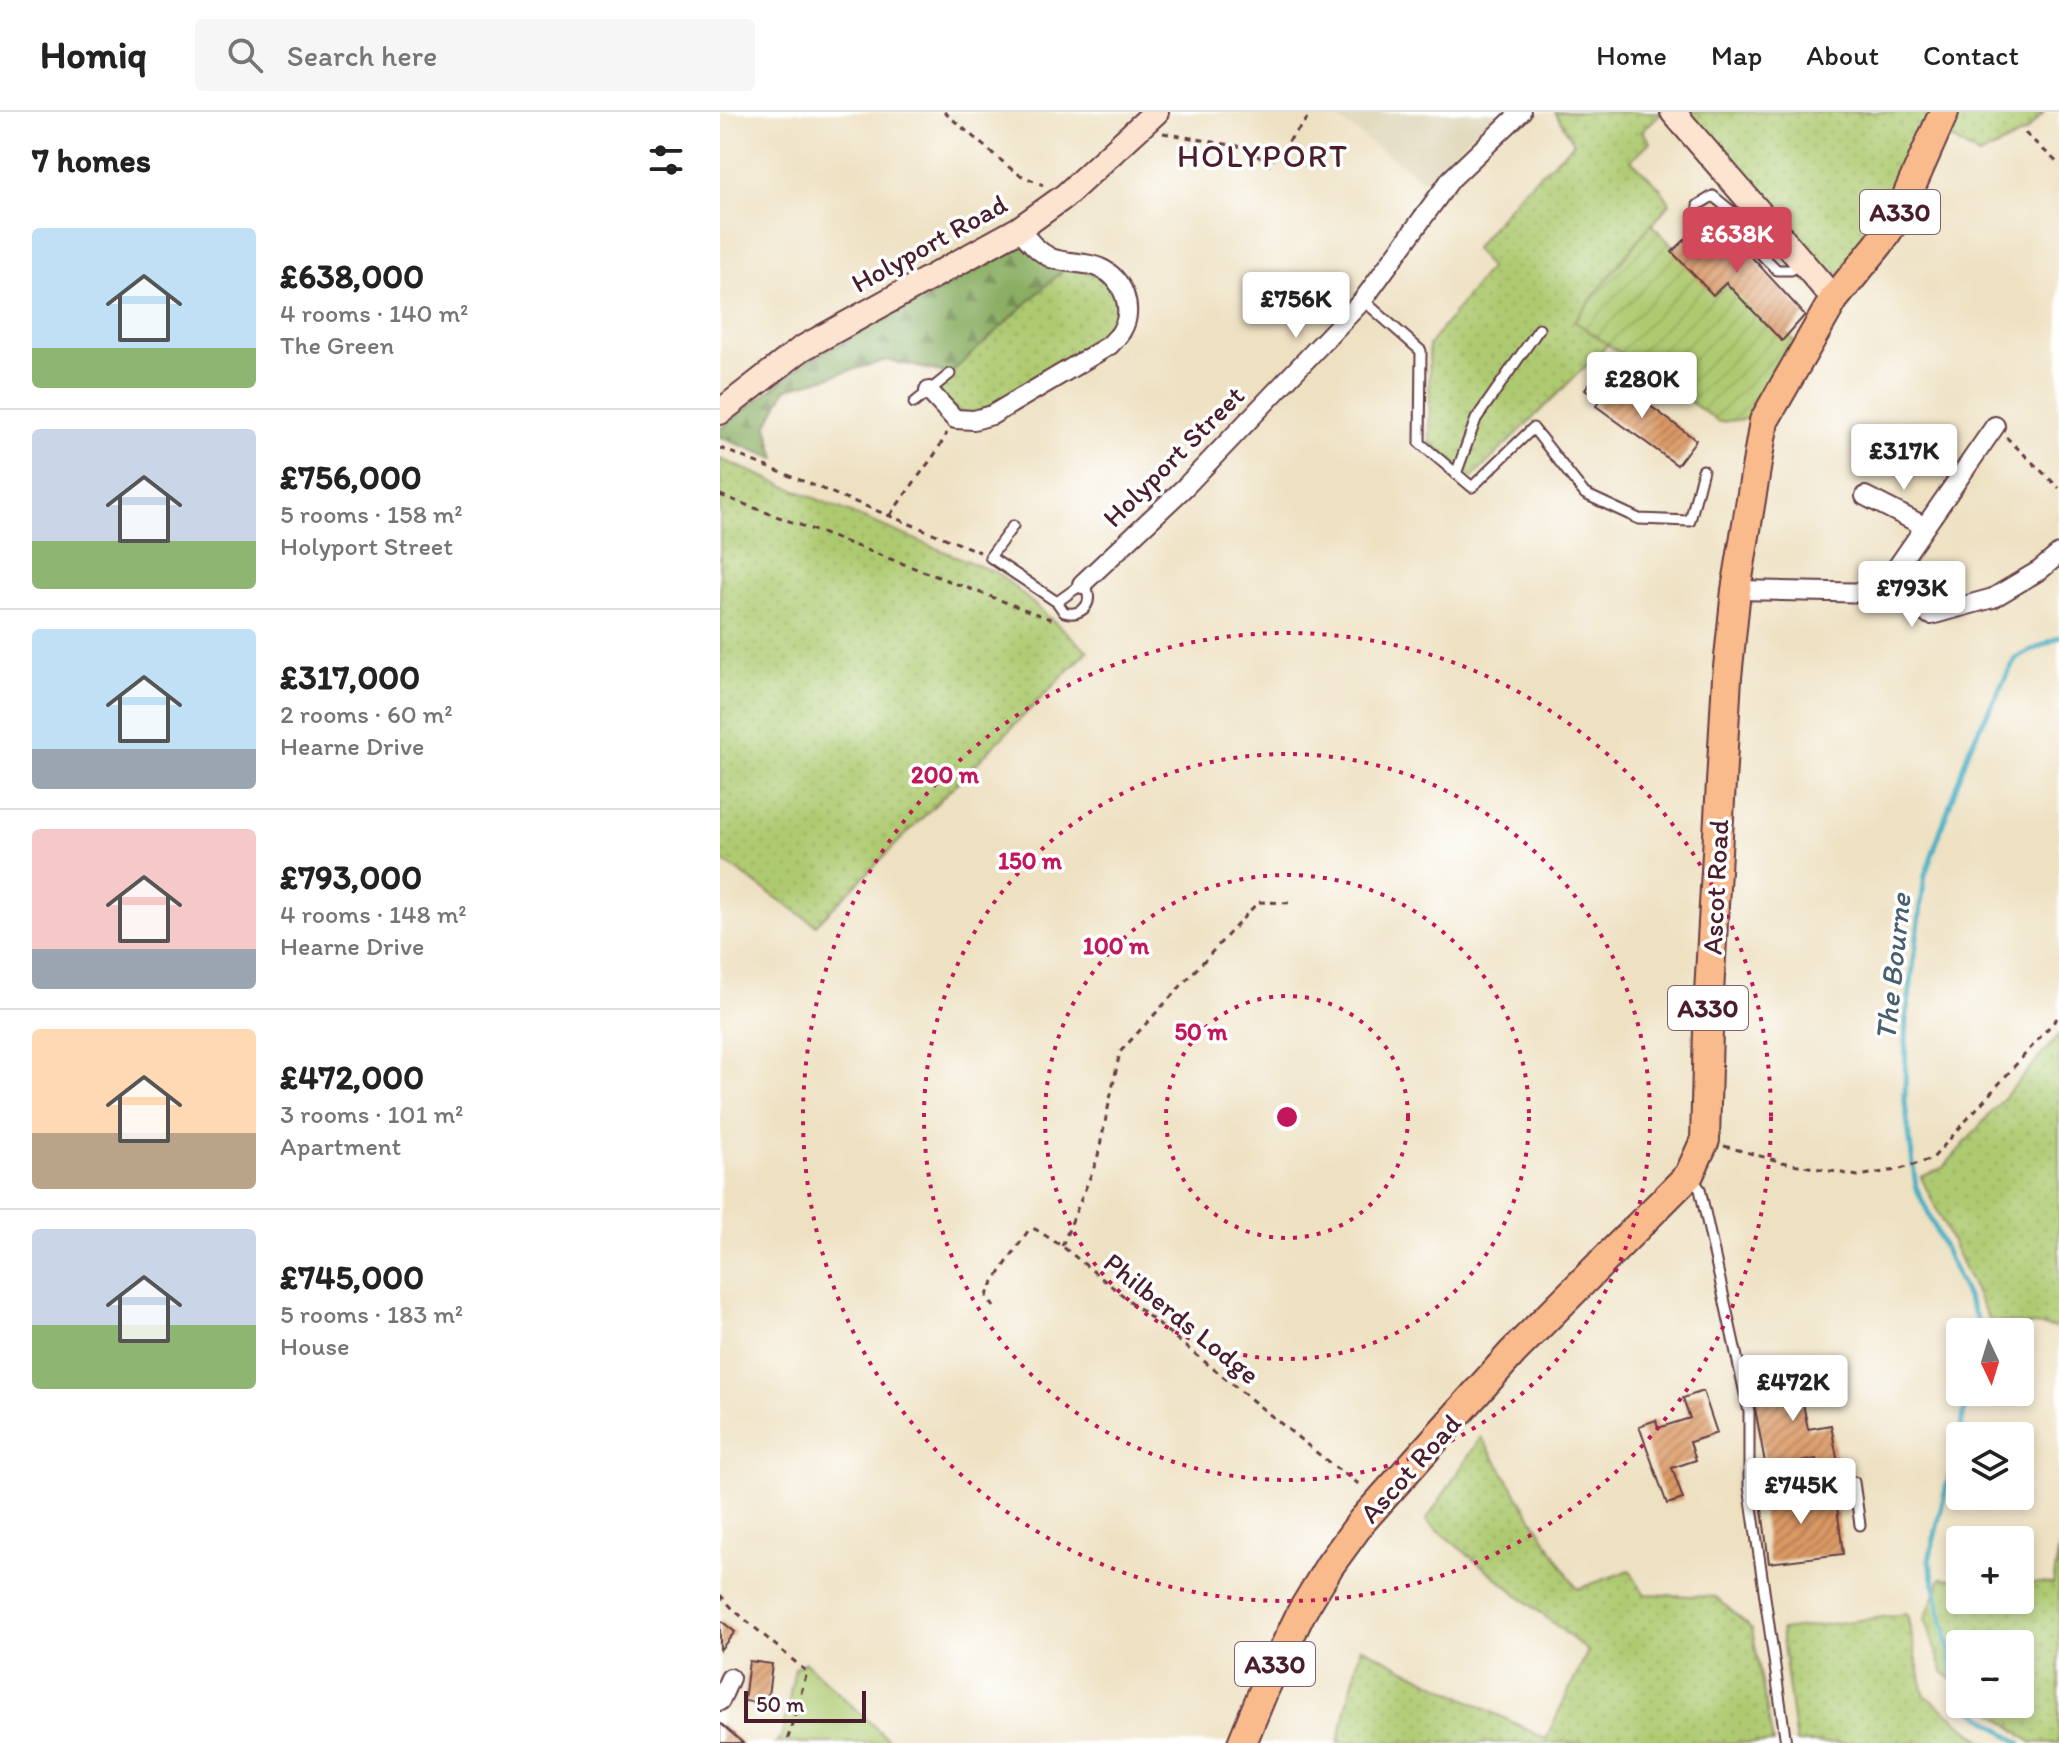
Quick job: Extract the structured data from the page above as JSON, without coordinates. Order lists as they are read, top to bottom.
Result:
{
  "streets": {
    "main road": ["A330", "Ascot Road"],
    "street": ["Holyport Road", "Holyport Street"],
    "path": ["Philberds Lodge"]
  },
  "crossings": [
    ["Ascot Road", "Philberds Lodge"]
  ],
  "districts": ["HOLYPORT"],
  "water": ["The Bourne"],
  "scale_bar": "50 m",
  "north": "bottom",
  "page": {
    "header": "Homiq",
    "search": "Search here",
    "nav": [
      "Home",
      "Map",
      "About",
      "Contact"
    ],
    "heading": "7 homes",
    "price": [
      "£638K",
      "£756K",
      "£280K",
      "£317K",
      "£793K",
      "£472K",
      "£745K"
    ],
    "list": [
      {
        "name": "£638,000",
        "note": "4 rooms · 140 m² · The Green"
      },
      {
        "name": "£756,000",
        "note": "5 rooms · 158 m² · Holyport Street"
      },
      {
        "name": "£317,000",
        "note": "2 rooms · 60 m² · Hearne Drive"
      },
      {
        "name": "£793,000",
        "note": "4 rooms · 148 m² · Hearne Drive"
      },
      {
        "name": "£472,000",
        "note": "3 rooms · 101 m² · Apartment"
      },
      {
        "name": "£745,000",
        "note": "5 rooms · 183 m² · House"
      }
    ],
    "map_buttons": ["+", "−"],
    "scale": "50 m"
  },
  "rings": [
    "200 m",
    "150 m",
    "100 m",
    "50 m"
  ]
}
